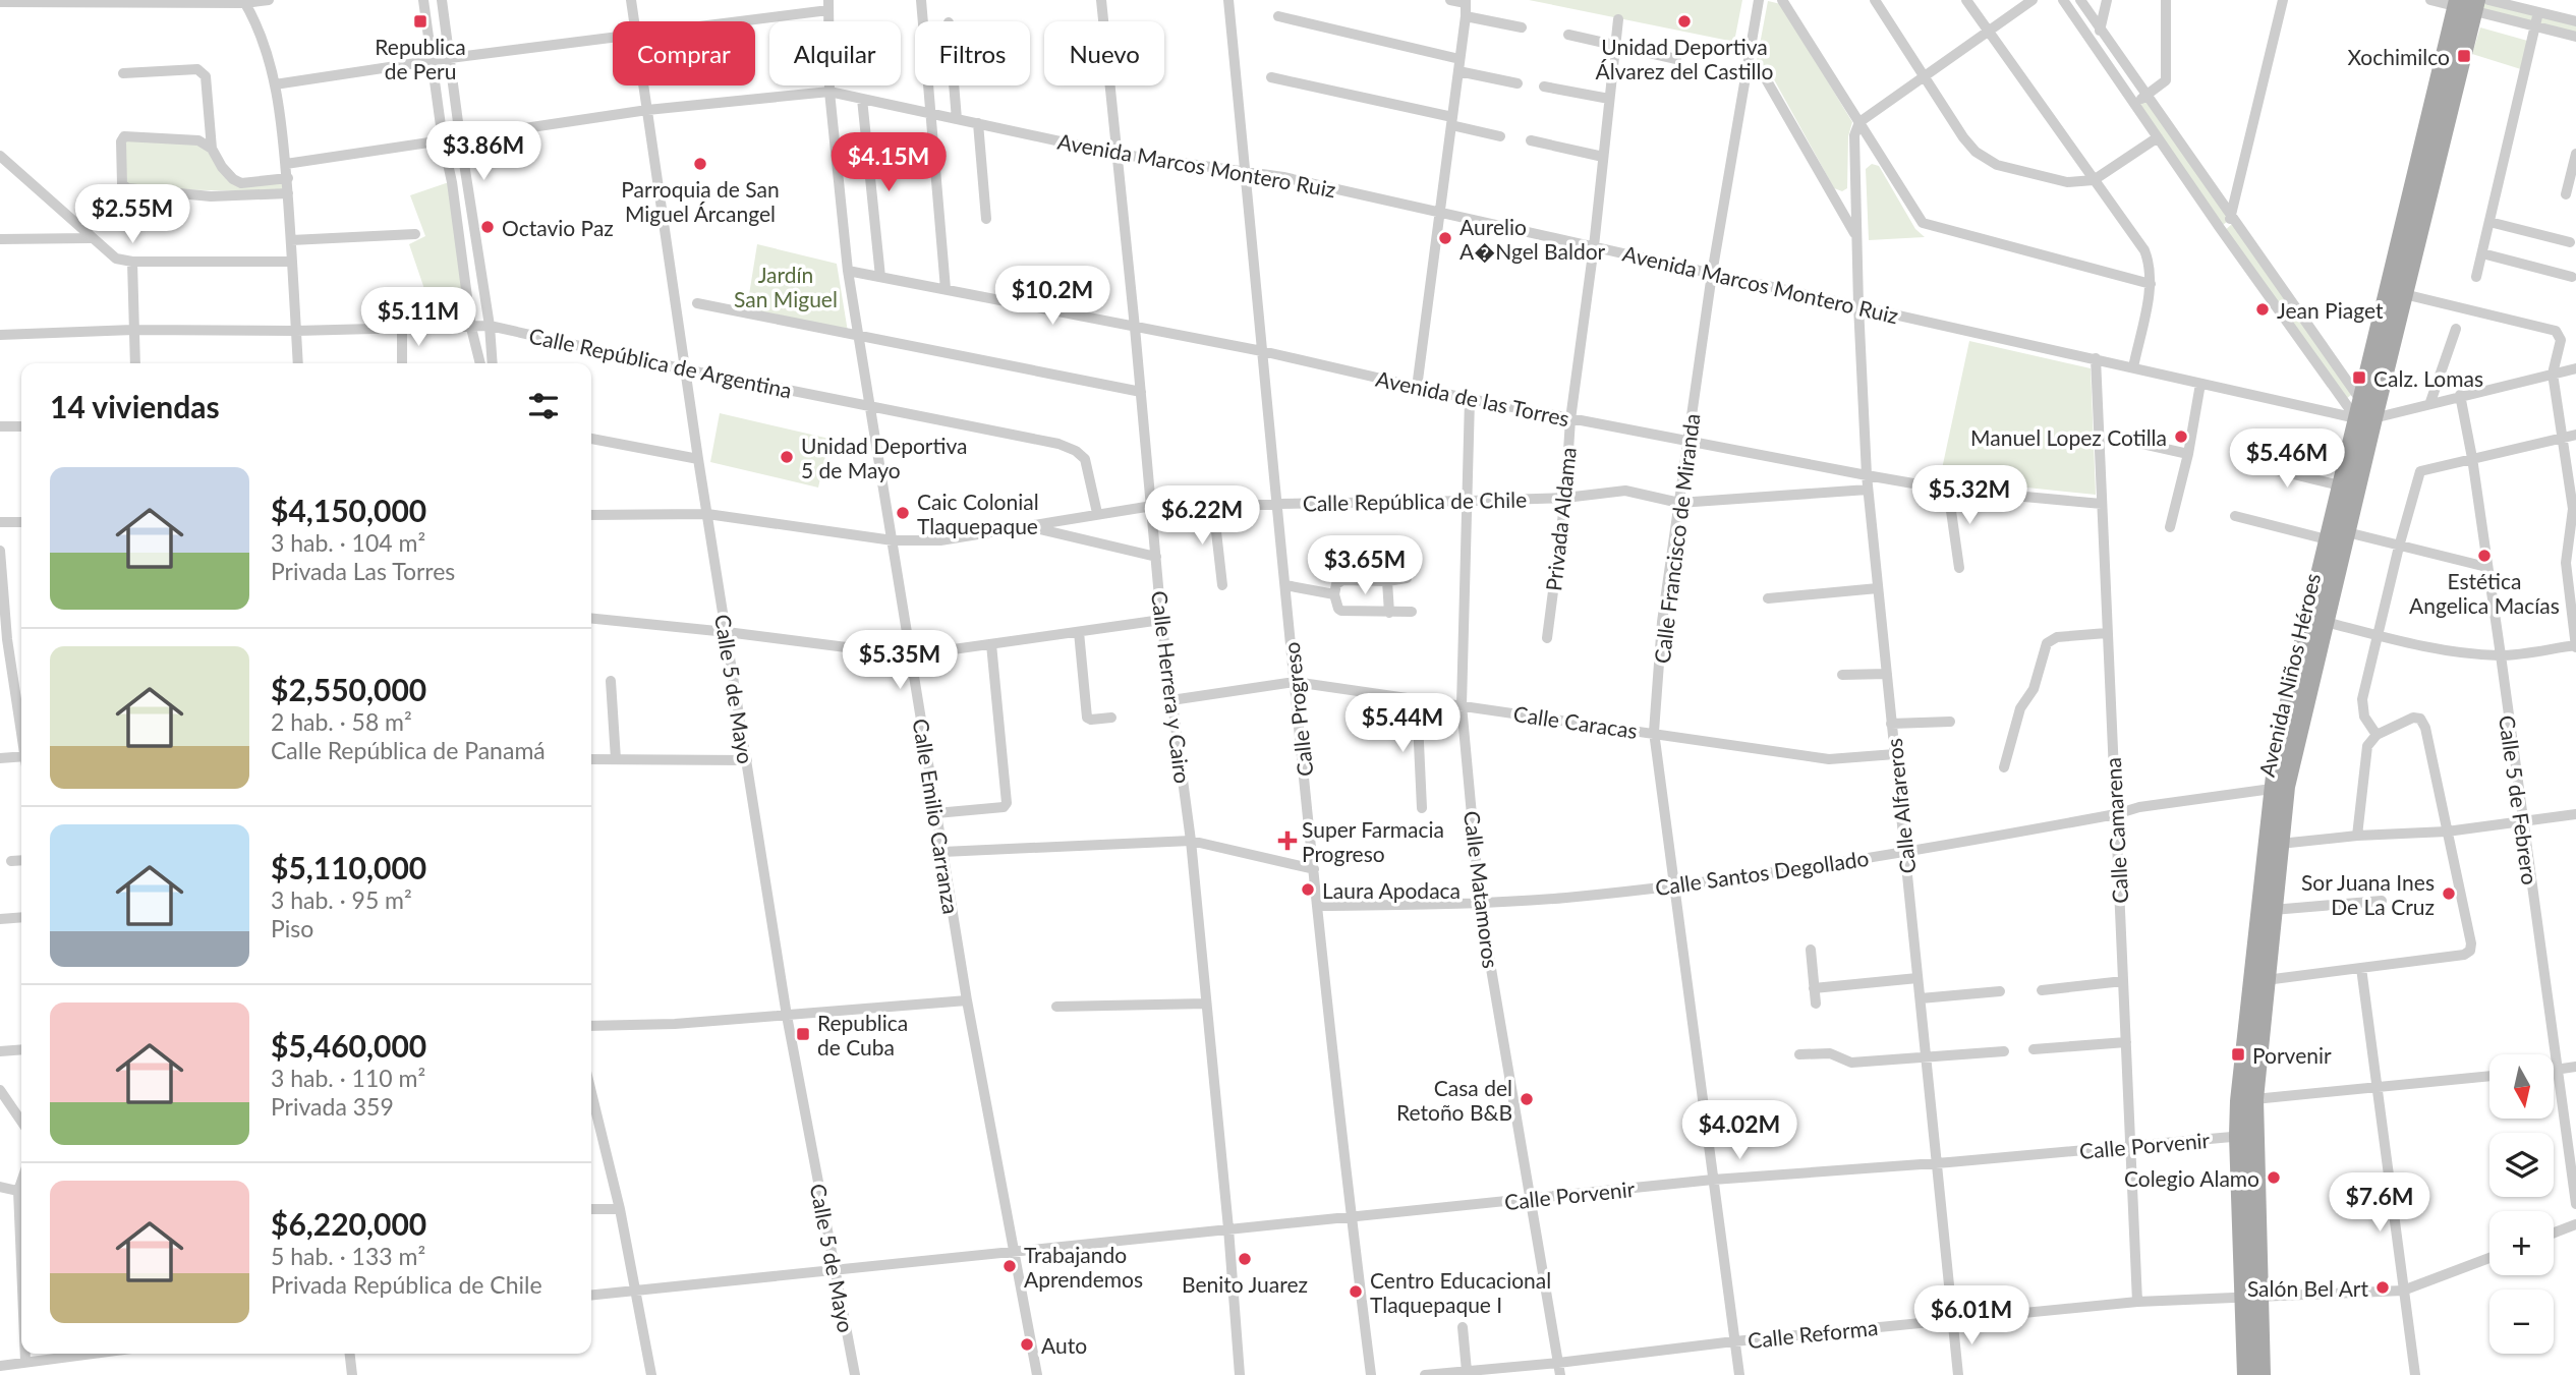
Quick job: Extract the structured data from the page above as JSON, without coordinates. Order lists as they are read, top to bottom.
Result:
{
  "streets": {
    "main road": ["Avenida Niños Héroes"],
    "street": [
      "Avenida Marcos Montero Ruiz",
      "Calle República de Argentina",
      "Avenida de las Torres",
      "Calle República de Chile",
      "Privada Aldama",
      "Calle Francisco de Miranda",
      "Calle Herrera y Cairo",
      "Calle 5 de Mayo",
      "Calle Progreso",
      "Calle Caracas",
      "Calle 5 de Febrero",
      "Calle Alfareros",
      "Calle Emilio Carranza",
      "Calle Camarena",
      "Calle Santos Degollado",
      "Calle Matamoros",
      "Calle Porvenir",
      "Calle Reforma"
    ]
  },
  "crossings": [
    ["Avenida Marcos Montero Ruiz", "Privada Aldama"],
    ["Avenida Marcos Montero Ruiz", "Calle Francisco de Miranda"],
    ["Avenida Marcos Montero Ruiz", "Avenida Niños Héroes"],
    ["Avenida Marcos Montero Ruiz", "Calle Herrera y Cairo"],
    ["Avenida Marcos Montero Ruiz", "Calle 5 de Mayo"],
    ["Avenida Marcos Montero Ruiz", "Calle Progreso"],
    ["Avenida Marcos Montero Ruiz", "Calle Alfareros"],
    ["Avenida Marcos Montero Ruiz", "Calle Emilio Carranza"],
    ["Avenida Marcos Montero Ruiz", "Calle Camarena"],
    ["Calle República de Argentina", "Calle República de Chile"],
    ["Calle República de Argentina", "Calle 5 de Mayo"],
    ["Calle República de Argentina", "Calle Emilio Carranza"],
    ["Avenida de las Torres", "Privada Aldama"],
    ["Avenida de las Torres", "Calle Francisco de Miranda"],
    ["Avenida de las Torres", "Calle Herrera y Cairo"],
    ["Avenida de las Torres", "Calle Progreso"],
    ["Avenida de las Torres", "Calle Alfareros"],
    ["Avenida de las Torres", "Calle Emilio Carranza"],
    ["Avenida de las Torres", "Calle Camarena"],
    ["Avenida de las Torres", "Calle Matamoros"],
    ["Calle República de Chile", "Privada Aldama"],
    ["Calle República de Chile", "Calle Francisco de Miranda"],
    ["Calle República de Chile", "Calle Herrera y Cairo"],
    ["Calle República de Chile", "Calle 5 de Mayo"],
    ["Calle República de Chile", "Calle Progreso"],
    ["Calle República de Chile", "Calle Alfareros"],
    ["Calle República de Chile", "Calle Emilio Carranza"],
    ["Calle República de Chile", "Calle Matamoros"],
    ["Calle Francisco de Miranda", "Calle Caracas"],
    ["Calle Francisco de Miranda", "Calle Alfareros"],
    ["Calle Francisco de Miranda", "Calle Santos Degollado"],
    ["Calle Francisco de Miranda", "Calle Porvenir"],
    ["Calle Francisco de Miranda", "Calle Reforma"],
    ["Avenida Niños Héroes", "Calle Santos Degollado"],
    ["Avenida Niños Héroes", "Calle Porvenir"],
    ["Avenida Niños Héroes", "Calle Reforma"],
    ["Calle Herrera y Cairo", "Calle Caracas"],
    ["Calle Herrera y Cairo", "Calle Porvenir"],
    ["Calle 5 de Mayo", "Calle Porvenir"],
    ["Calle Progreso", "Calle Caracas"],
    ["Calle Progreso", "Calle Santos Degollado"],
    ["Calle Progreso", "Calle Porvenir"],
    ["Calle Caracas", "Calle Alfareros"],
    ["Calle Caracas", "Calle Matamoros"],
    ["Calle Alfareros", "Calle Santos Degollado"],
    ["Calle Alfareros", "Calle Porvenir"],
    ["Calle Alfareros", "Calle Reforma"],
    ["Calle Emilio Carranza", "Calle Porvenir"],
    ["Calle Camarena", "Calle Santos Degollado"],
    ["Calle Camarena", "Calle Porvenir"],
    ["Calle Camarena", "Calle Reforma"],
    ["Calle Santos Degollado", "Calle Matamoros"],
    ["Calle Matamoros", "Calle Porvenir"],
    ["Calle Matamoros", "Calle Reforma"]
  ],
  "parks": ["Jardín San Miguel"],
  "places": {
    "transit": [
      "Republica de Peru",
      "Xochimilco",
      "Calz. Lomas",
      "Republica de Cuba",
      "Porvenir"
    ],
    "other": [
      "Unidad Deportiva Álvarez del Castillo",
      "Parroquia de San Miguel Árcangel",
      "Octavio Paz",
      "Aurelio A�Ngel Baldor",
      "Jean Piaget",
      "Manuel Lopez Cotilla",
      "Unidad Deportiva 5 de Mayo",
      "Caic Colonial Tlaquepaque",
      "Estética Angelica Macías",
      "Laura Apodaca",
      "Sor Juana Ines De La Cruz",
      "Casa del Retoño B&B",
      "Colegio Alamo",
      "Benito Juarez",
      "Trabajando Aprendemos",
      "Salón Bel Art",
      "Centro Educacional Tlaquepaque I",
      "Auto"
    ],
    "health": ["Super Farmacia Progreso"]
  },
  "north": "bottom",
  "page": {
    "chip": [
      "Comprar",
      "Alquilar",
      "Filtros",
      "Nuevo"
    ],
    "price": [
      "$3.86M",
      "$4.15M",
      "$2.55M",
      "$10.2M",
      "$5.11M",
      "$5.46M",
      "$5.32M",
      "$6.22M",
      "$3.65M",
      "$5.35M",
      "$5.44M",
      "$4.02M",
      "$7.6M",
      "$6.01M"
    ],
    "heading": "14 viviendas",
    "list": [
      {
        "name": "$4,150,000",
        "note": "3 hab. · 104 m² · Privada Las Torres"
      },
      {
        "name": "$2,550,000",
        "note": "2 hab. · 58 m² · Calle República de Panamá"
      },
      {
        "name": "$5,110,000",
        "note": "3 hab. · 95 m² · Piso"
      },
      {
        "name": "$5,460,000",
        "note": "3 hab. · 110 m² · Privada 359"
      },
      {
        "name": "$6,220,000",
        "note": "5 hab. · 133 m² · Privada República de Chile"
      }
    ],
    "map_buttons": ["+", "−"]
  }
}
